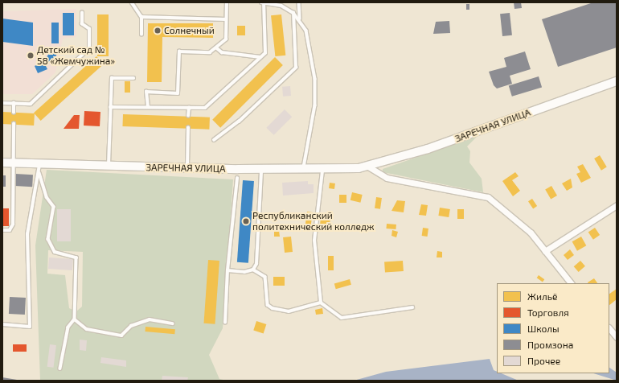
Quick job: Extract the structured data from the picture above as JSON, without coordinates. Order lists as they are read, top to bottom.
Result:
{
  "streets": {
    "street": ["ЗАРЕЧНАЯ УЛИЦА"]
  },
  "places": ["Солнечный", "Детский сад № 58 «Жемчужина»", "Республиканский политехнический колледж"],
  "legend": [
    "Жильё",
    "Торговля",
    "Школы",
    "Промзона",
    "Прочее"
  ]
}
